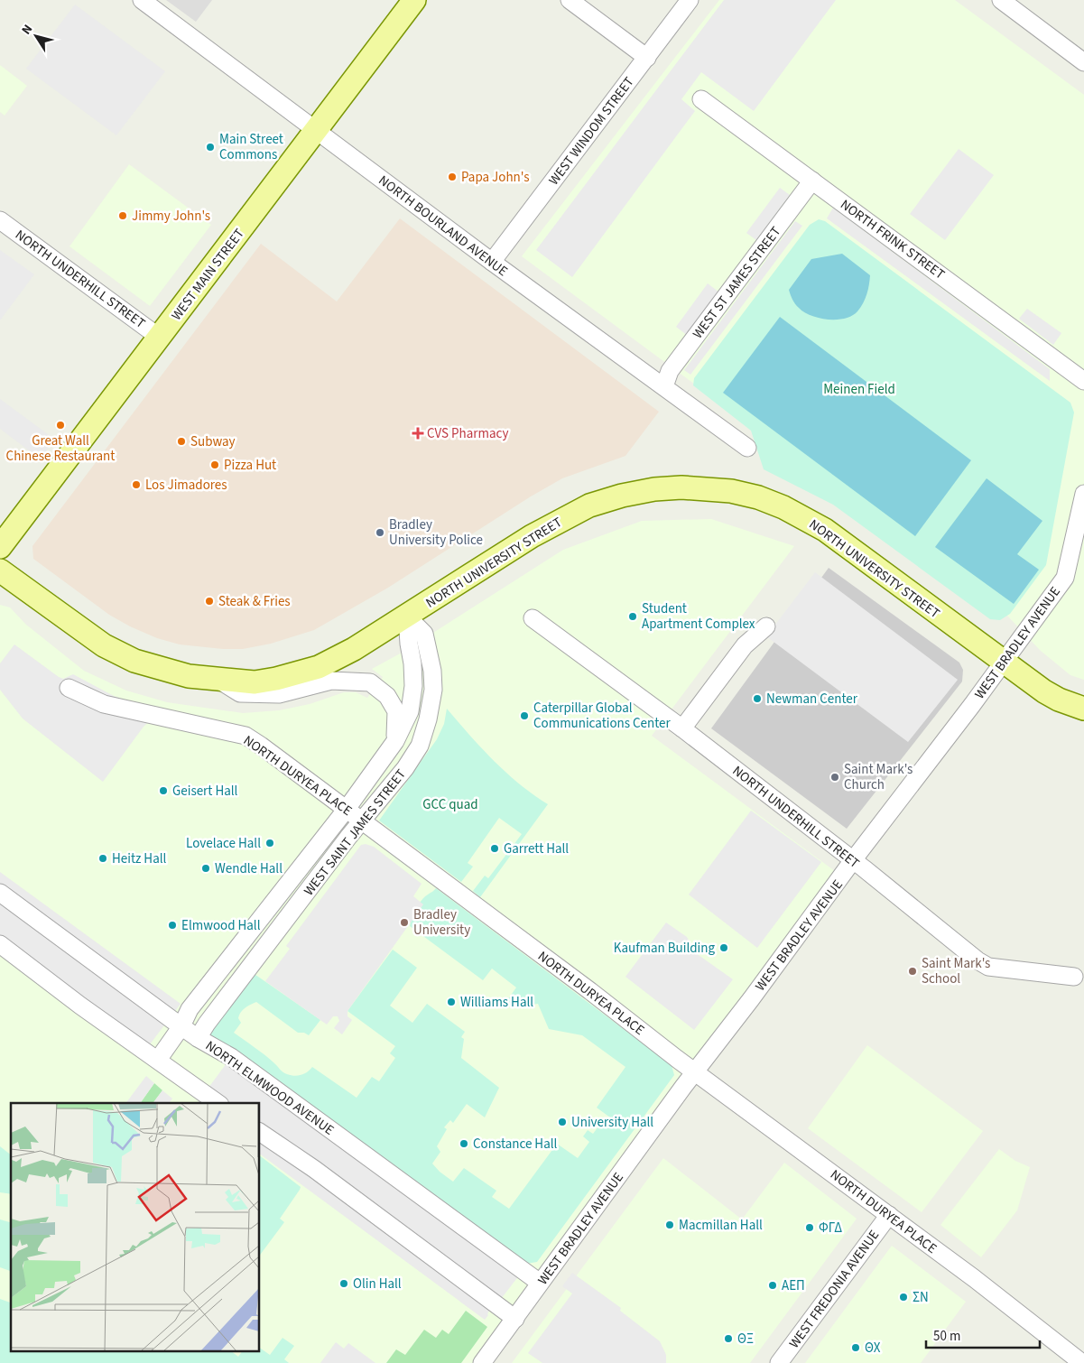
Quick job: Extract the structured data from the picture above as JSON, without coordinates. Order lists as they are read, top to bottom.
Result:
{
  "streets": {
    "main road": ["WEST MAIN STREET", "NORTH UNIVERSITY STREET"],
    "street": [
      "WEST WINDOM STREET",
      "NORTH BOURLAND AVENUE",
      "NORTH FRINK STREET",
      "NORTH UNDERHILL STREET",
      "WEST ST JAMES STREET",
      "WEST BRADLEY AVENUE",
      "NORTH DURYEA PLACE",
      "WEST SAINT JAMES STREET",
      "NORTH ELMWOOD AVENUE",
      "WEST FREDONIA AVENUE"
    ]
  },
  "crossings": [
    ["WEST WINDOM STREET", "NORTH BOURLAND AVENUE"],
    ["NORTH BOURLAND AVENUE", "WEST MAIN STREET"],
    ["NORTH BOURLAND AVENUE", "WEST ST JAMES STREET"],
    ["NORTH FRINK STREET", "WEST ST JAMES STREET"],
    ["WEST MAIN STREET", "NORTH UNDERHILL STREET"],
    ["NORTH UNDERHILL STREET", "WEST BRADLEY AVENUE"],
    ["NORTH UNIVERSITY STREET", "WEST BRADLEY AVENUE"],
    ["NORTH UNIVERSITY STREET", "WEST SAINT JAMES STREET"],
    ["WEST BRADLEY AVENUE", "NORTH DURYEA PLACE"],
    ["WEST BRADLEY AVENUE", "NORTH ELMWOOD AVENUE"],
    ["NORTH DURYEA PLACE", "WEST SAINT JAMES STREET"],
    ["NORTH DURYEA PLACE", "WEST FREDONIA AVENUE"],
    ["WEST SAINT JAMES STREET", "NORTH ELMWOOD AVENUE"]
  ],
  "parks": ["Meinen Field", "GCC quad"],
  "places": {
    "other": [
      "Main Street Commons",
      "Papa John's",
      "Jimmy John's",
      "Great Wall Chinese Restaurant",
      "Subway",
      "Pizza Hut",
      "Los Jimadores",
      "Bradley University Police",
      "Steak & Fries",
      "Student Apartment Complex",
      "Newman Center",
      "Caterpillar Global Communications Center",
      "Saint Mark's Church",
      "Geisert Hall",
      "Lovelace Hall",
      "Garrett Hall",
      "Heitz Hall",
      "Wendle Hall",
      "Bradley University",
      "Elmwood Hall",
      "Kaufman Building",
      "Saint Mark's School",
      "Williams Hall",
      "University Hall",
      "Constance Hall",
      "Macmillan Hall",
      "ΦΓΔ",
      "Olin Hall",
      "ΑΕΠ",
      "ΣΝ",
      "ΘΞ",
      "ΘΧ"
    ],
    "health": ["CVS Pharmacy"]
  },
  "scale_bar": "50 m",
  "north": "top left"
}
